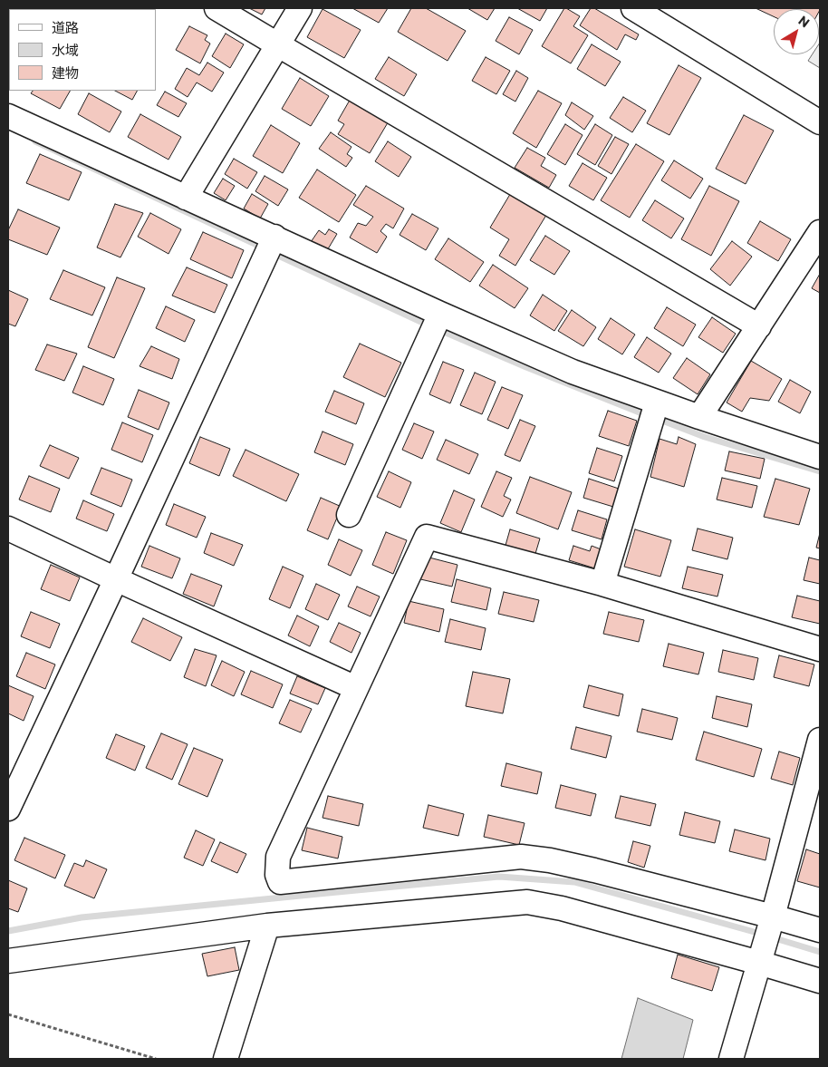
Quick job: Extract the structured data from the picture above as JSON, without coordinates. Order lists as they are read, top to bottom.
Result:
{
  "legend": ["道路", "水域", "建物"],
  "north": "top right"
}
